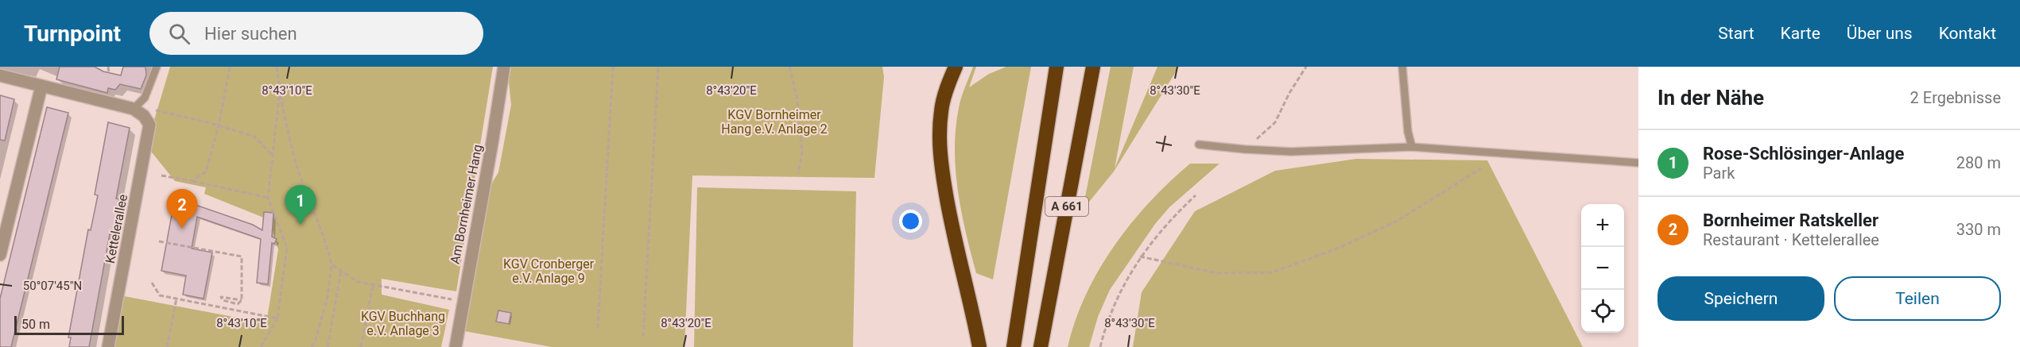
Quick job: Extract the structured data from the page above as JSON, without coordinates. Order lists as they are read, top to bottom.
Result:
{
  "streets": {
    "highway": ["A 661"],
    "street": ["Am Bornheimer Hang", "Kettelerallee"]
  },
  "parks": ["KGV Bornheimer Hang e.V. Anlage 2", "KGV Cronberger e.V. Anlage 9", "KGV Buchhang e.V. Anlage 3"],
  "scale_bar": "50 m",
  "page": {
    "header": "Turnpoint",
    "search": "Hier suchen",
    "nav": [
      "Start",
      "Karte",
      "Über uns",
      "Kontakt"
    ],
    "heading": ["In der Nähe", "2 Ergebnisse"],
    "list": [
      {
        "mark": "1",
        "name": "Rose-Schlösinger-Anlage",
        "note": "Park",
        "value": "280 m"
      },
      {
        "mark": "2",
        "name": "Bornheimer Ratskeller",
        "note": "Restaurant · Kettelerallee",
        "value": "330 m"
      }
    ],
    "pins": ["1", "2"],
    "map_buttons": ["+", "−"],
    "buttons": ["Speichern", "Teilen"],
    "scale": "50 m"
  },
  "coordinates": [
    "8°43'10\"E",
    "8°43'20\"E",
    "8°43'30\"E",
    "50°07'45\"N"
  ]
}
